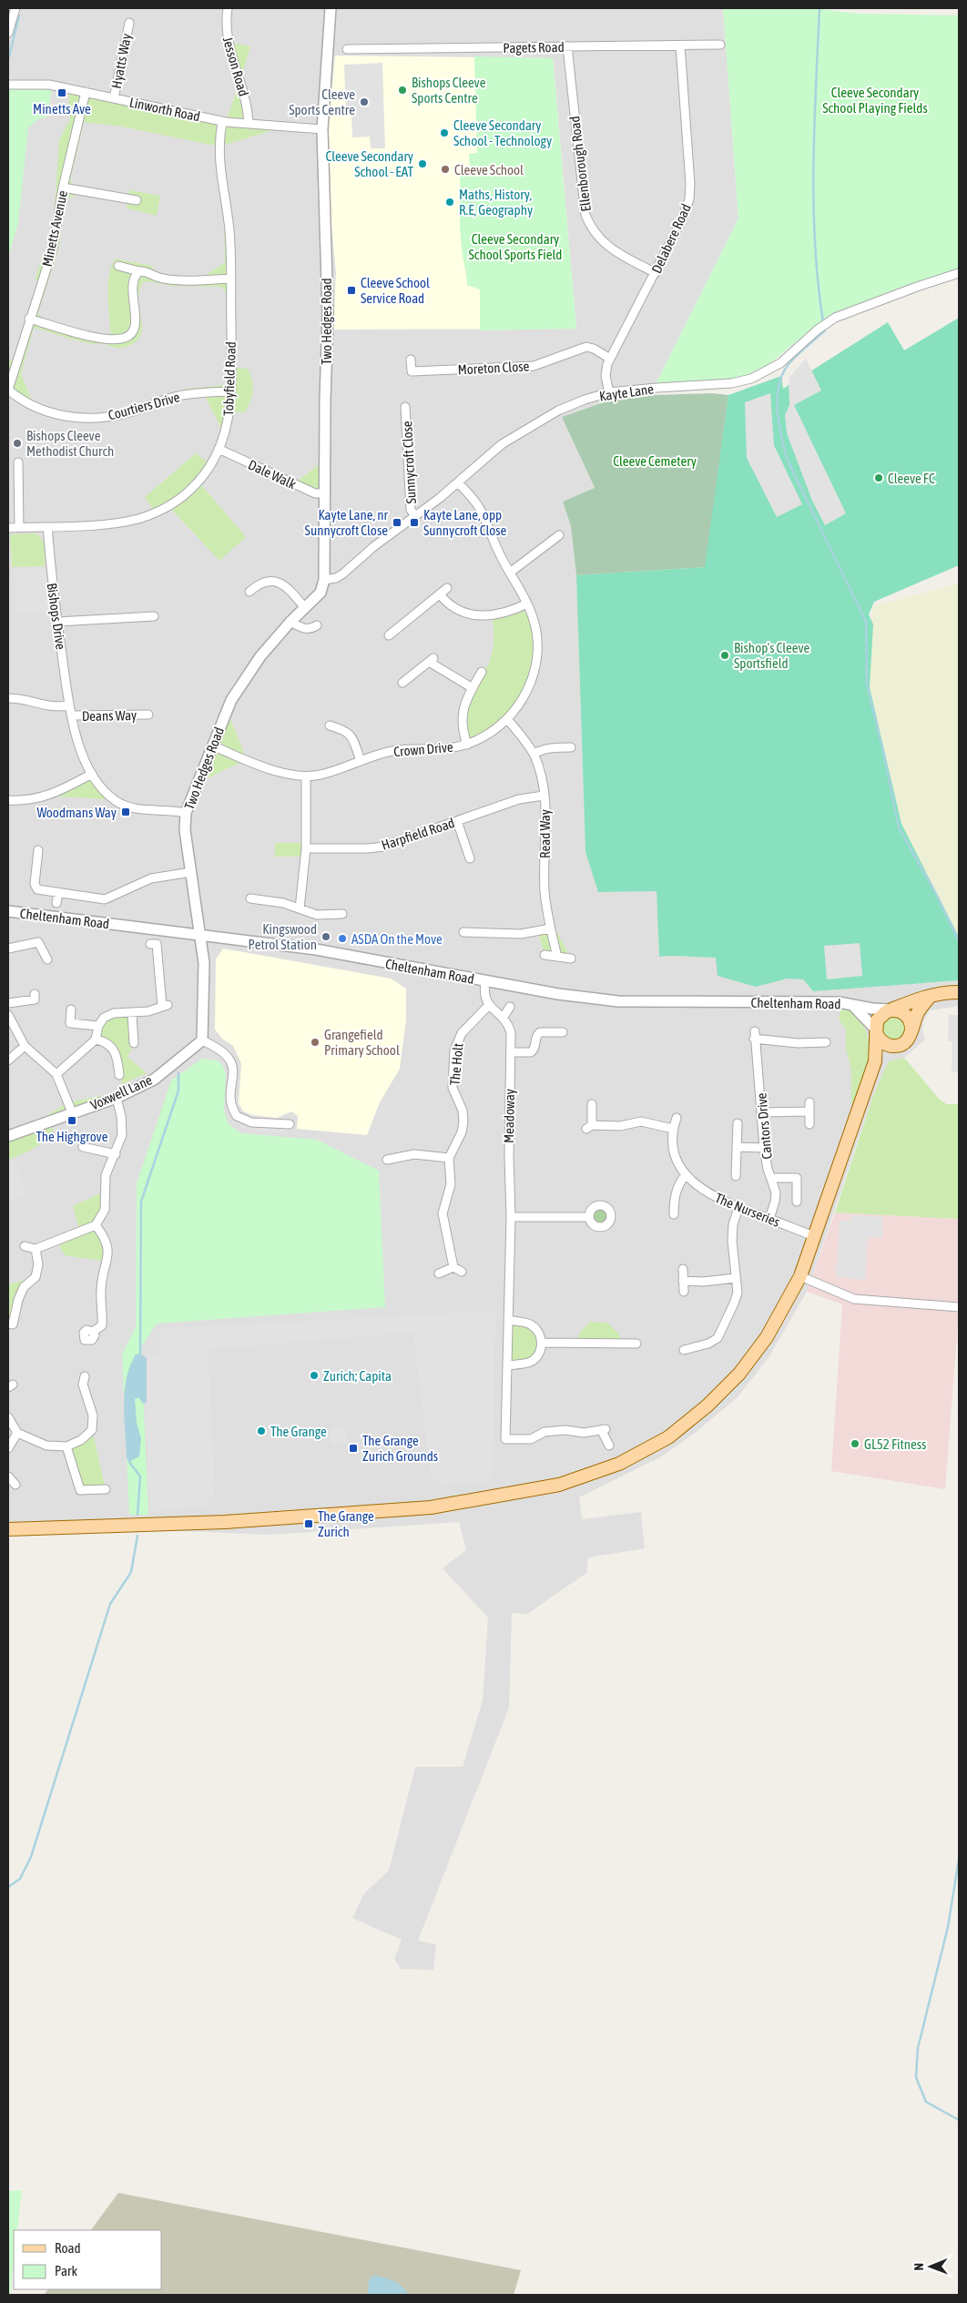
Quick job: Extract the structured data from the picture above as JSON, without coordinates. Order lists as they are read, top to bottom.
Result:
{
  "streets": {
    "street": [
      "Pagets Road",
      "Hyatts Way",
      "Jesson Road",
      "Linworth Road",
      "Ellenborough Road",
      "Minetts Avenue",
      "Delabere Road",
      "Two Hedges Road",
      "Moreton Close",
      "Tobyfield Road",
      "Kayte Lane",
      "Courtiers Drive",
      "Sunnycroft Close",
      "Dale Walk",
      "Bishops Drive",
      "Deans Way",
      "Crown Drive",
      "Harpfield Road",
      "Read Way",
      "Cheltenham Road",
      "The Holt",
      "Voxwell Lane",
      "Meadoway",
      "Cantors Drive",
      "The Nurseries"
    ]
  },
  "crossings": [
    ["Pagets Road", "Ellenborough Road"],
    ["Pagets Road", "Delabere Road"],
    ["Hyatts Way", "Linworth Road"],
    ["Jesson Road", "Linworth Road"],
    ["Linworth Road", "Minetts Avenue"],
    ["Linworth Road", "Two Hedges Road"],
    ["Linworth Road", "Tobyfield Road"],
    ["Ellenborough Road", "Delabere Road"],
    ["Minetts Avenue", "Courtiers Drive"],
    ["Delabere Road", "Moreton Close"],
    ["Delabere Road", "Kayte Lane"],
    ["Two Hedges Road", "Kayte Lane"],
    ["Two Hedges Road", "Dale Walk"],
    ["Two Hedges Road", "Bishops Drive"],
    ["Two Hedges Road", "Crown Drive"],
    ["Two Hedges Road", "Cheltenham Road"],
    ["Tobyfield Road", "Courtiers Drive"],
    ["Tobyfield Road", "Dale Walk"],
    ["Tobyfield Road", "Bishops Drive"],
    ["Kayte Lane", "Sunnycroft Close"],
    ["Kayte Lane", "Crown Drive"],
    ["Bishops Drive", "Deans Way"],
    ["Crown Drive", "Read Way"],
    ["Harpfield Road", "Read Way"],
    ["The Holt", "Meadoway"],
    ["Cantors Drive", "The Nurseries"]
  ],
  "parks": ["Cleeve Secondary School Playing Fields", "Cleeve Secondary School Sports Field", "Cleeve Cemetery"],
  "places": {
    "other": [
      "Bishops Cleeve Sports Centre",
      "Cleeve Sports Centre",
      "Cleeve Secondary School - Technology",
      "Cleeve Secondary School - EAT",
      "Cleeve School",
      "Maths, History, R.E, Geography",
      "Bishops Cleeve Methodist Church",
      "Cleeve FC",
      "Bishop's Cleeve Sportsfield",
      "Kingswood Petrol Station",
      "ASDA On the Move",
      "Grangefield Primary School",
      "Zurich; Capita",
      "The Grange",
      "GL52 Fitness"
    ],
    "transit": [
      "Minetts Ave",
      "Cleeve School Service Road",
      "Kayte Lane, nr Sunnycroft Close",
      "Kayte Lane, opp Sunnycroft Close",
      "Woodmans Way",
      "The Highgrove",
      "The Grange Zurich Grounds",
      "The Grange Zurich"
    ]
  },
  "legend": ["Road", "Park"],
  "north": "left"
}
